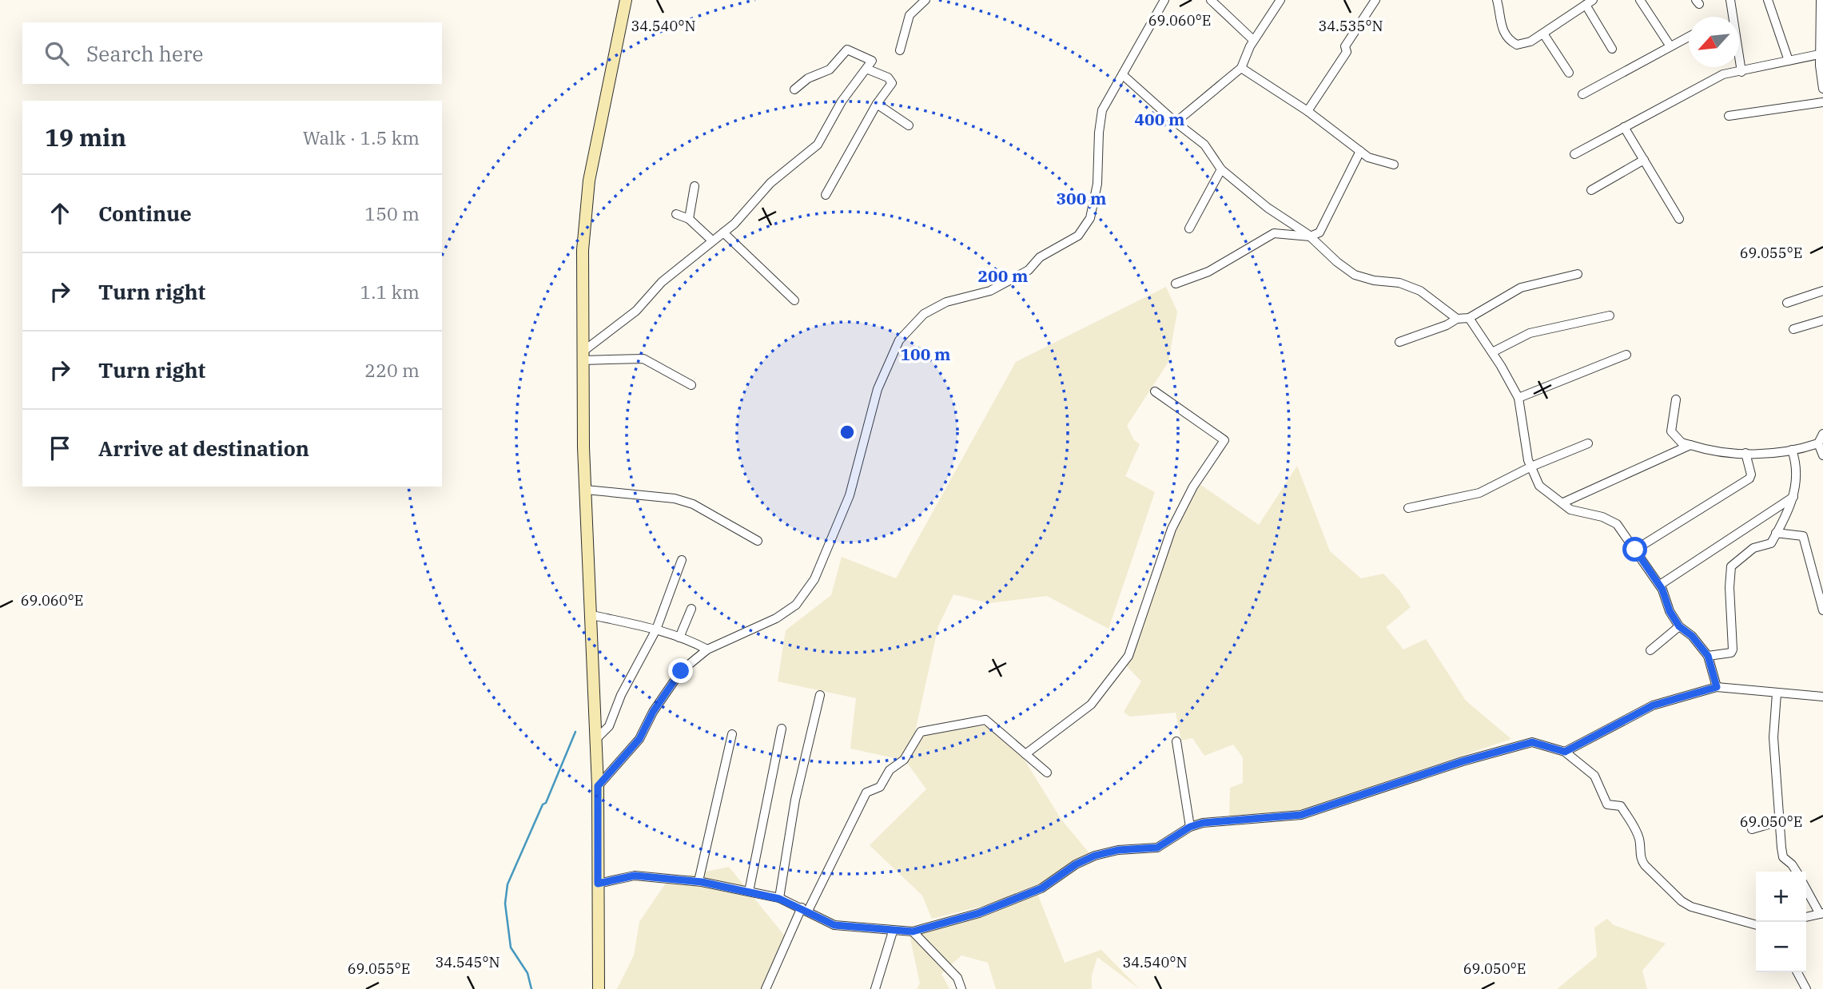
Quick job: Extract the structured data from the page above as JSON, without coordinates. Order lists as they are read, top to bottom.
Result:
{
  "north": "bottom left",
  "page": {
    "search": "Search here",
    "heading": ["19 min", "Walk · 1.5 km"],
    "list": [
      ["Continue", "150 m"],
      ["Turn right", "1.1 km"],
      ["Turn right", "220 m"],
      "Arrive at destination"
    ],
    "map_buttons": ["+", "−"]
  },
  "coordinates": [
    "69.060°E",
    "34.540°N",
    "34.535°N",
    "69.055°E",
    "69.050°E",
    "34.545°N"
  ],
  "rings": [
    "400 m",
    "300 m",
    "200 m",
    "100 m"
  ]
}
